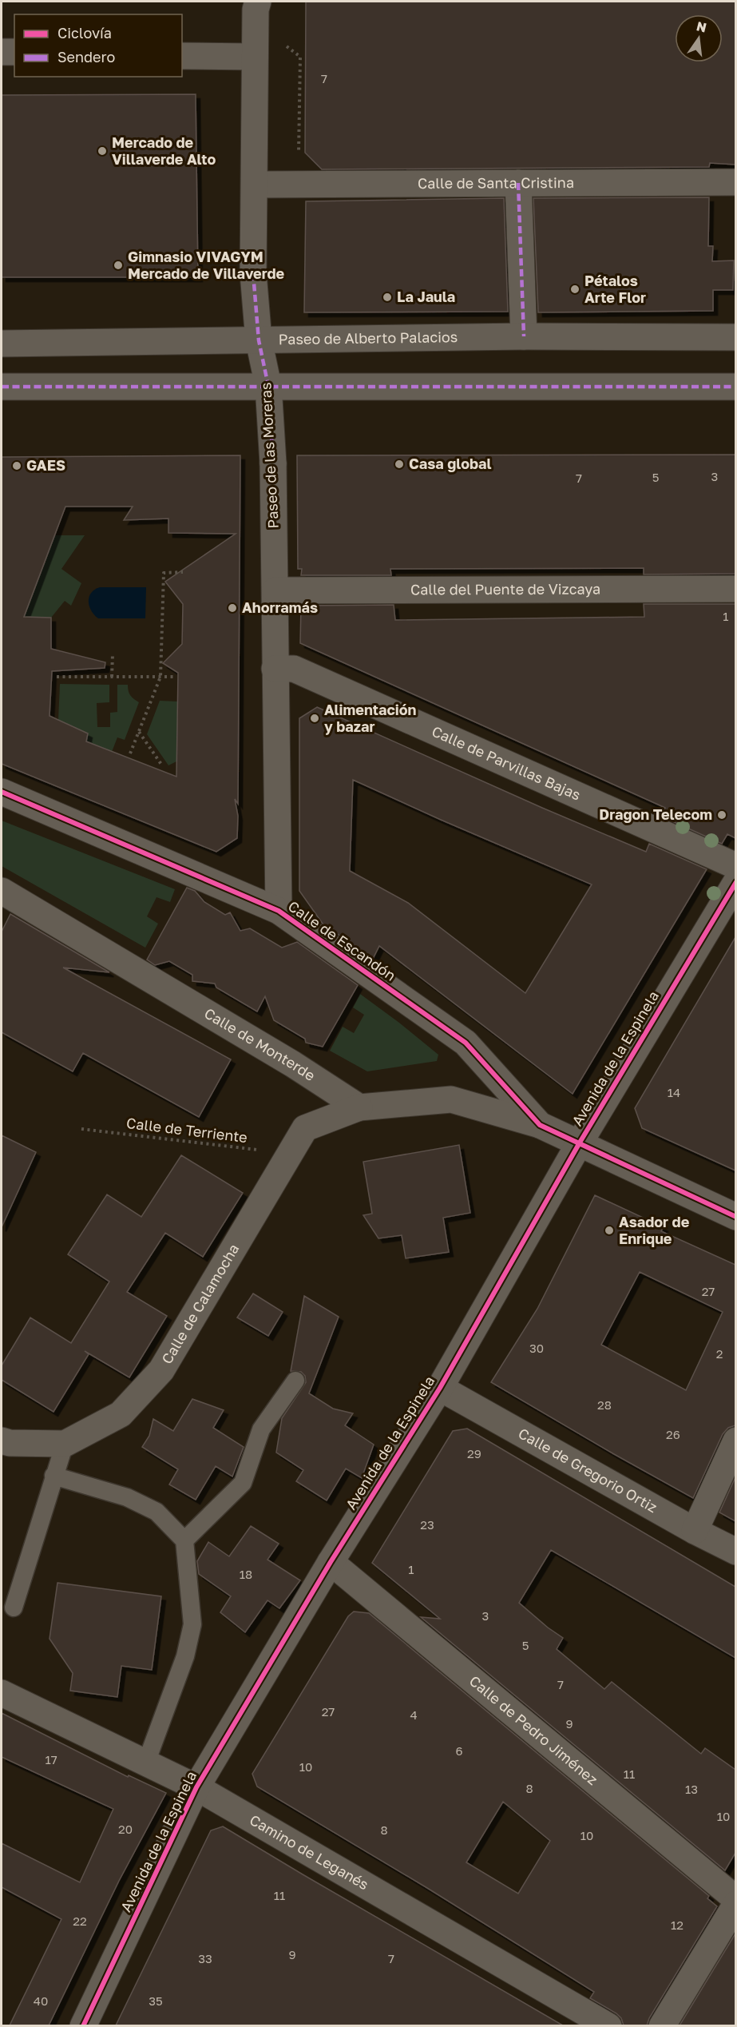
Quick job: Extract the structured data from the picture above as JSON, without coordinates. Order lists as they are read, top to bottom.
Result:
{
  "streets": {
    "street": [
      "Calle de Santa Cristina",
      "Paseo de Alberto Palacios",
      "Paseo de las Moreras",
      "Calle del Puente de Vizcaya",
      "Calle de Parvillas Bajas",
      "Calle de Escandón",
      "Calle de Monterde",
      "Avenida de la Espinela",
      "Calle de Calamocha",
      "Calle de Gregorio Ortiz",
      "Calle de Pedro Jiménez",
      "Camino de Leganés"
    ],
    "path": ["Calle de Terriente"]
  },
  "crossings": [
    ["Calle de Santa Cristina", "Paseo de las Moreras"],
    ["Paseo de Alberto Palacios", "Paseo de las Moreras"],
    ["Paseo de las Moreras", "Calle del Puente de Vizcaya"],
    ["Paseo de las Moreras", "Calle de Parvillas Bajas"],
    ["Paseo de las Moreras", "Calle de Escandón"],
    ["Calle de Escandón", "Avenida de la Espinela"],
    ["Calle de Monterde", "Calle de Calamocha"],
    ["Avenida de la Espinela", "Calle de Gregorio Ortiz"],
    ["Avenida de la Espinela", "Calle de Pedro Jiménez"],
    ["Avenida de la Espinela", "Camino de Leganés"],
    ["Calle de Terriente", "Calle de Calamocha"]
  ],
  "places": [
    "Mercado de Villaverde Alto",
    "Gimnasio VIVAGYM Mercado de Villaverde",
    "Pétalos Arte Flor",
    "La Jaula",
    "Casa global",
    "GAES",
    "Ahorramás",
    "Alimentación y bazar",
    "Dragon Telecom",
    "Asador de Enrique"
  ],
  "house_numbers": [
    "7",
    "3",
    "5",
    "7",
    "1",
    "14",
    "27",
    "30",
    "2",
    "28",
    "26",
    "29",
    "23",
    "1",
    "18",
    "3",
    "5",
    "7",
    "27",
    "4",
    "9",
    "6",
    "17",
    "10",
    "11",
    "8",
    "13",
    "10",
    "20",
    "8",
    "10",
    "11",
    "22",
    "12",
    "9",
    "33",
    "7",
    "40",
    "35"
  ],
  "legend": ["Ciclovía", "Sendero"],
  "north": "top"
}
